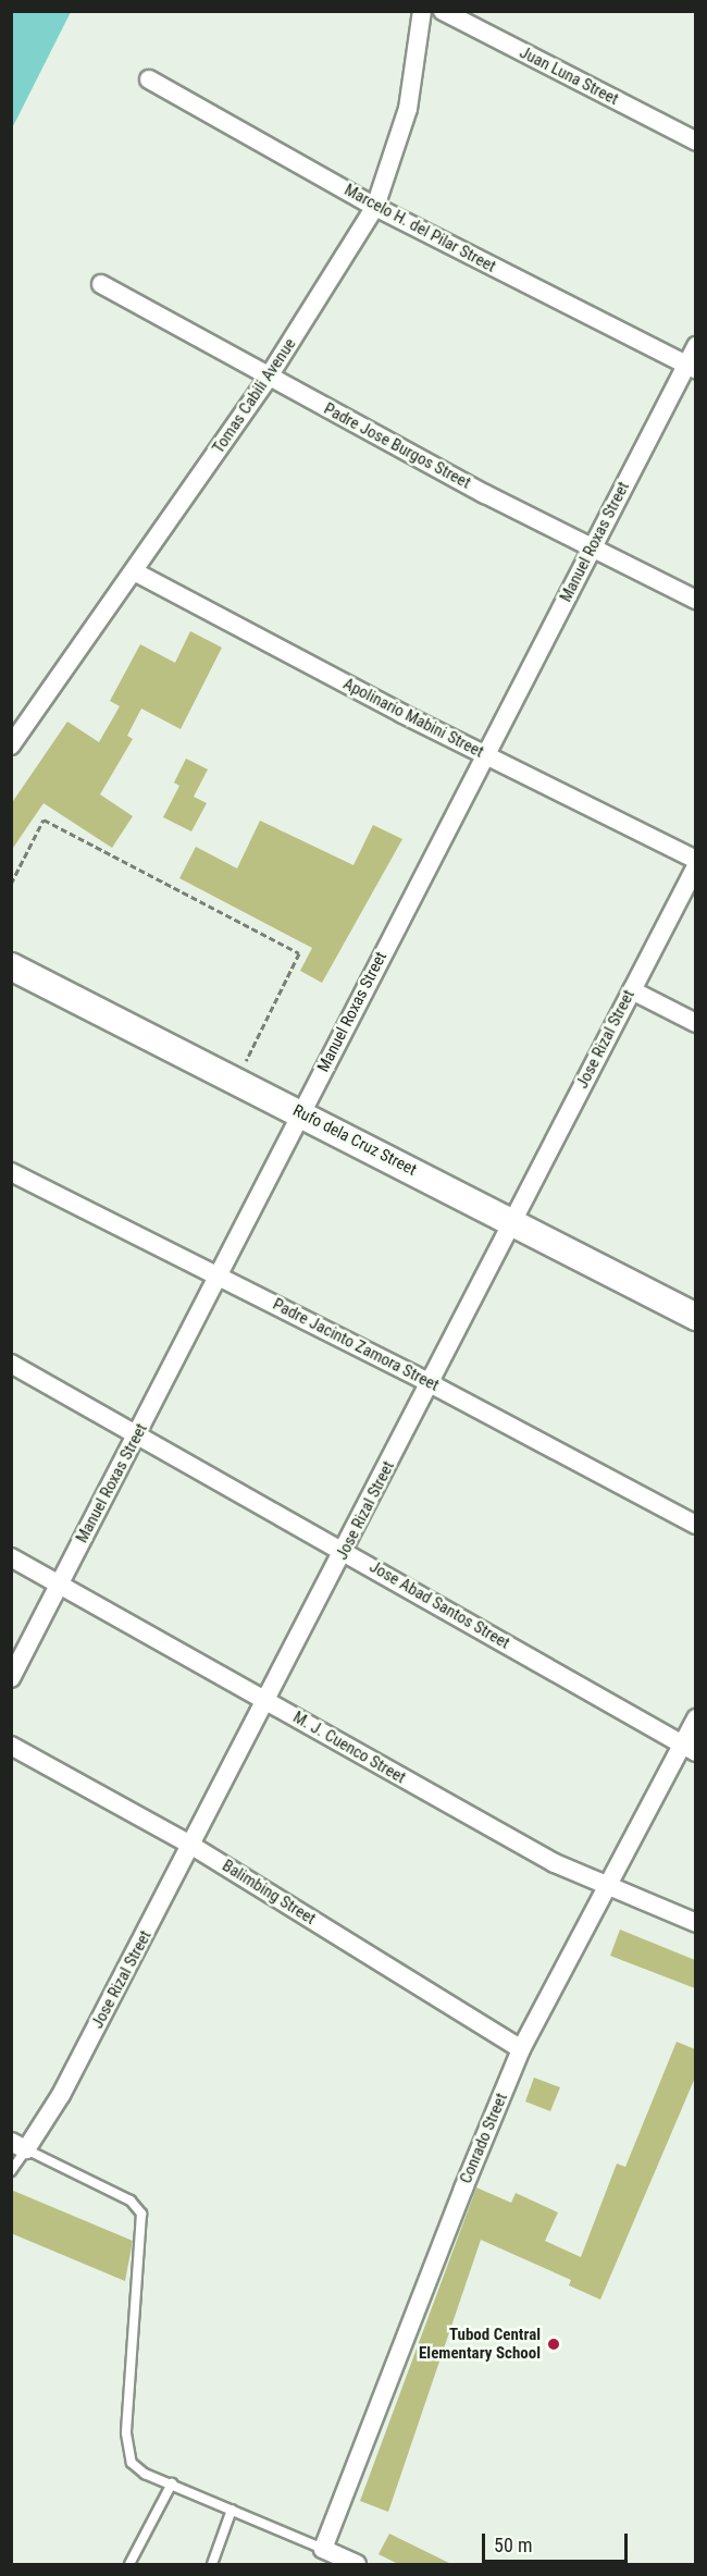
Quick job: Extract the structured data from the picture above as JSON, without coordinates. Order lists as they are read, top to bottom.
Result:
{
  "streets": {
    "street": [
      "Juan Luna Street",
      "Marcelo H. del Pilar Street",
      "Tomas Cabili Avenue",
      "Padre Jose Burgos Street",
      "Manuel Roxas Street",
      "Apolinario Mabini Street",
      "Jose Rizal Street",
      "Rufo dela Cruz Street",
      "Padre Jacinto Zamora Street",
      "Jose Abad Santos Street",
      "M. J. Cuenco Street",
      "Balimbing Street",
      "Conrado Street"
    ]
  },
  "crossings": [
    ["Marcelo H. del Pilar Street", "Tomas Cabili Avenue"],
    ["Marcelo H. del Pilar Street", "Manuel Roxas Street"],
    ["Tomas Cabili Avenue", "Padre Jose Burgos Street"],
    ["Tomas Cabili Avenue", "Apolinario Mabini Street"],
    ["Padre Jose Burgos Street", "Manuel Roxas Street"],
    ["Manuel Roxas Street", "Apolinario Mabini Street"],
    ["Manuel Roxas Street", "Rufo dela Cruz Street"],
    ["Manuel Roxas Street", "Padre Jacinto Zamora Street"],
    ["Manuel Roxas Street", "Jose Abad Santos Street"],
    ["Manuel Roxas Street", "M. J. Cuenco Street"],
    ["Jose Rizal Street", "Rufo dela Cruz Street"],
    ["Jose Rizal Street", "Padre Jacinto Zamora Street"],
    ["Jose Rizal Street", "Jose Abad Santos Street"],
    ["Jose Rizal Street", "M. J. Cuenco Street"],
    ["Jose Rizal Street", "Balimbing Street"],
    ["Jose Abad Santos Street", "Conrado Street"],
    ["M. J. Cuenco Street", "Conrado Street"],
    ["Balimbing Street", "Conrado Street"]
  ],
  "places": ["Tubod Central Elementary School"],
  "scale_bar": "50 m"
}
